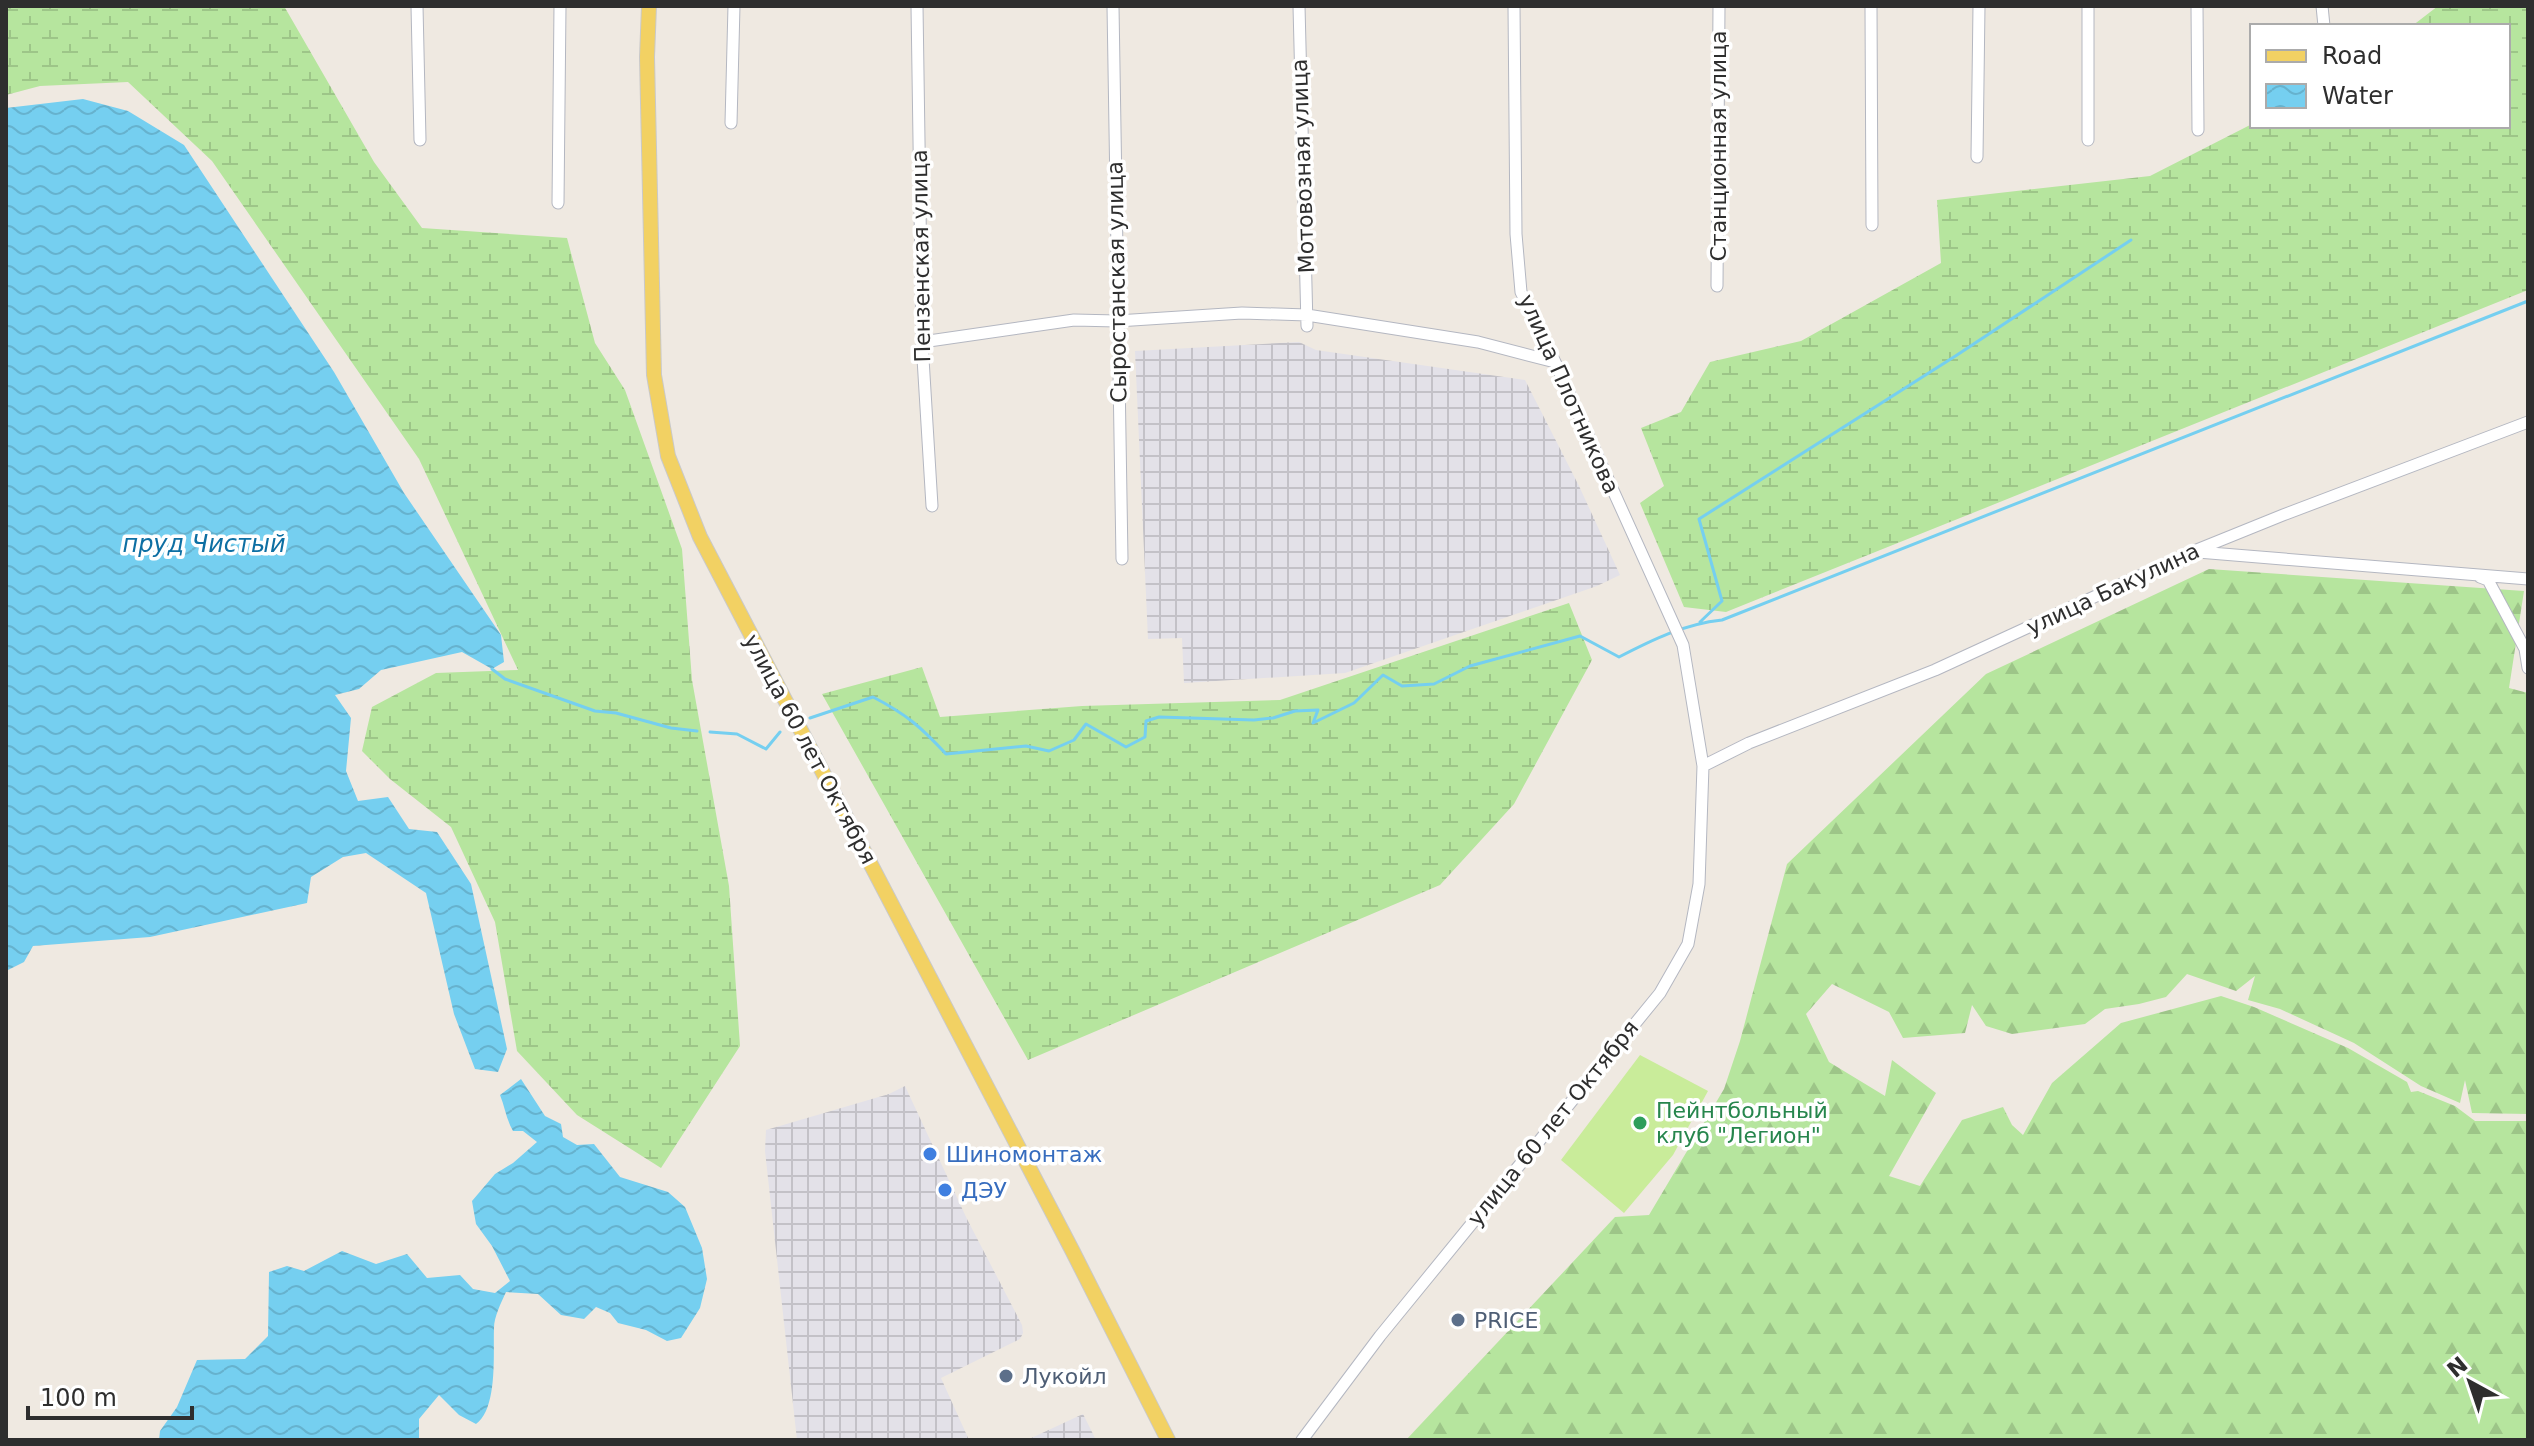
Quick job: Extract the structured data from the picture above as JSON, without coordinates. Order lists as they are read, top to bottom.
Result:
{
  "streets": {
    "main road": ["улица 60 лет Октября"],
    "street": [
      "Станционная улица",
      "Мотовозная улица",
      "Пензенская улица",
      "Сыростанская улица",
      "улица Плотникова",
      "улица Бакулина"
    ]
  },
  "crossings": [
    ["улица Плотникова", "улица Бакулина"],
    ["улица Плотникова", "улица 60 лет Октября"],
    ["улица Бакулина", "улица 60 лет Октября"]
  ],
  "water": ["пруд Чистый"],
  "places": [
    "Пейнтбольный клуб \"Легион\"",
    "Шиномонтаж",
    "ДЭУ",
    "PRICE",
    "Лукойл"
  ],
  "legend": ["Road", "Water"],
  "scale_bar": "100 m",
  "north": "top left"
}
